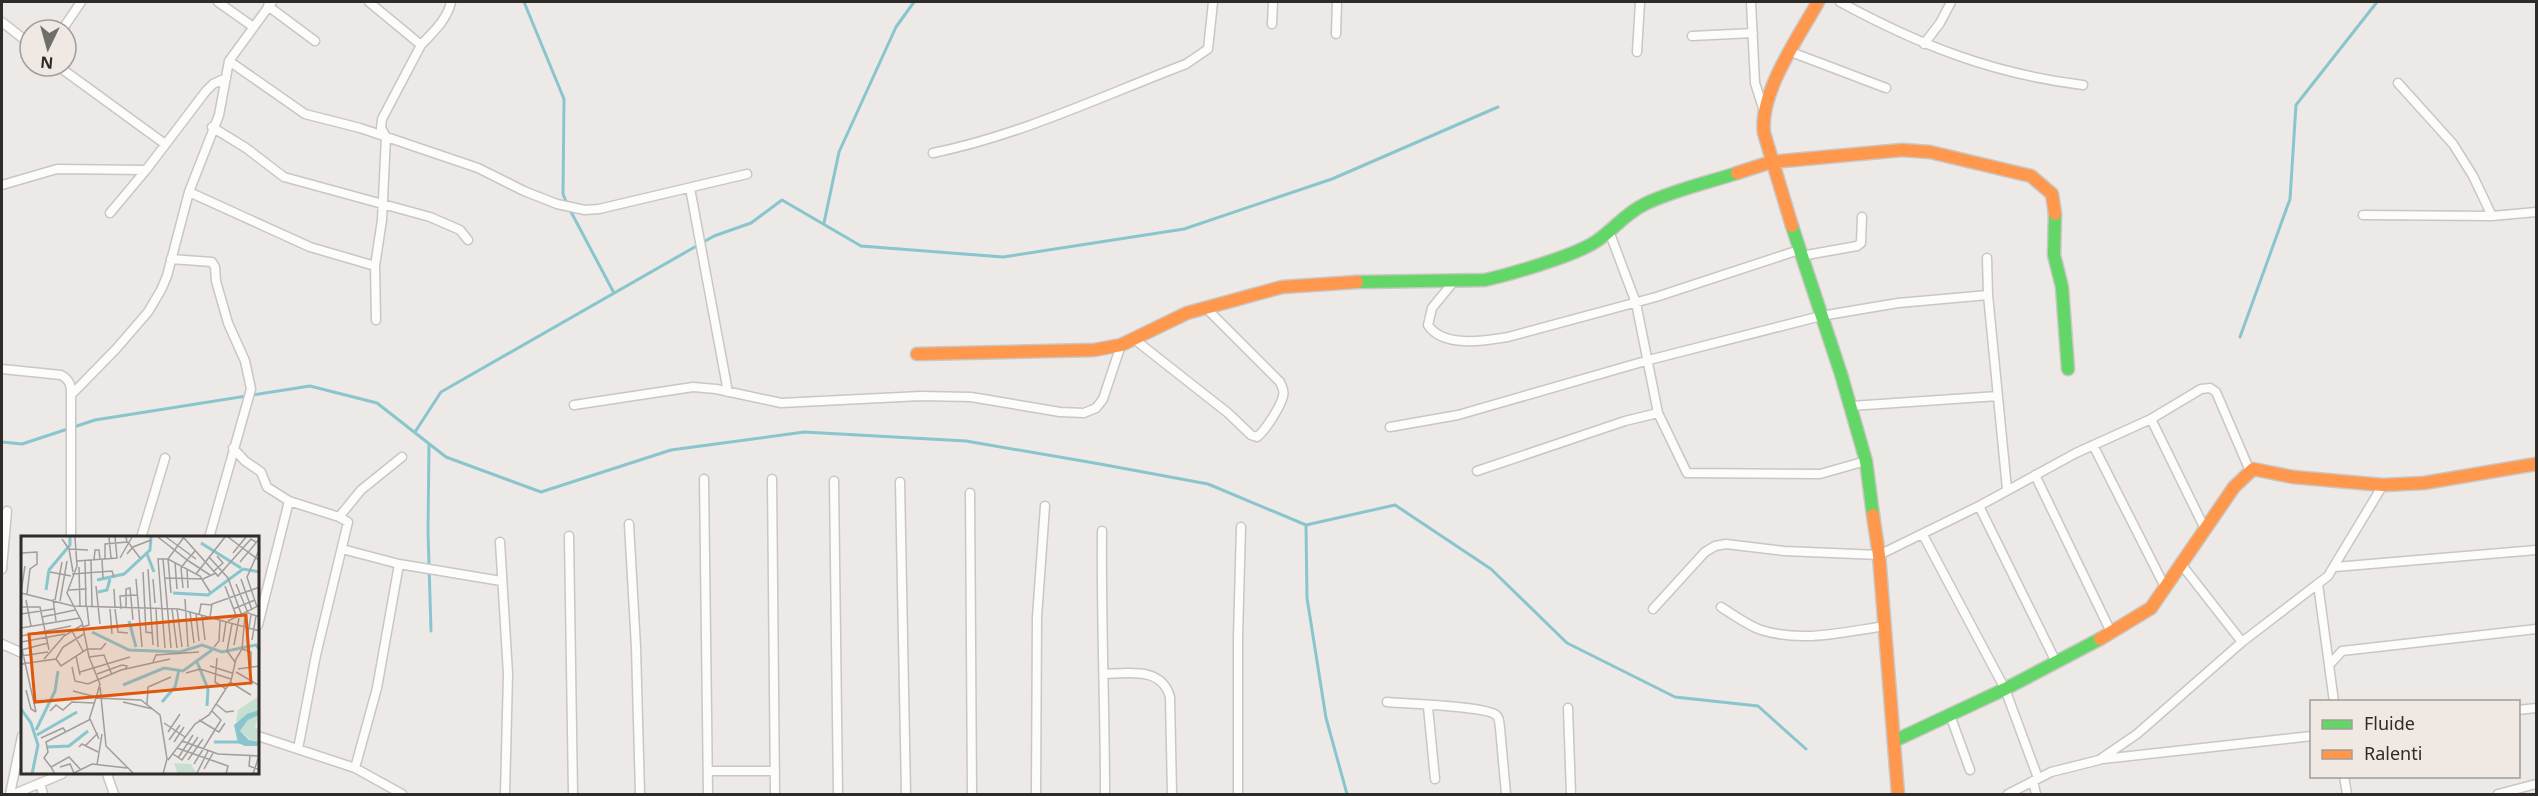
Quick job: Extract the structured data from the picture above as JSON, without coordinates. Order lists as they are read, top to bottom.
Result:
{
  "legend": ["Fluide", "Ralenti"],
  "north": "bottom"
}
